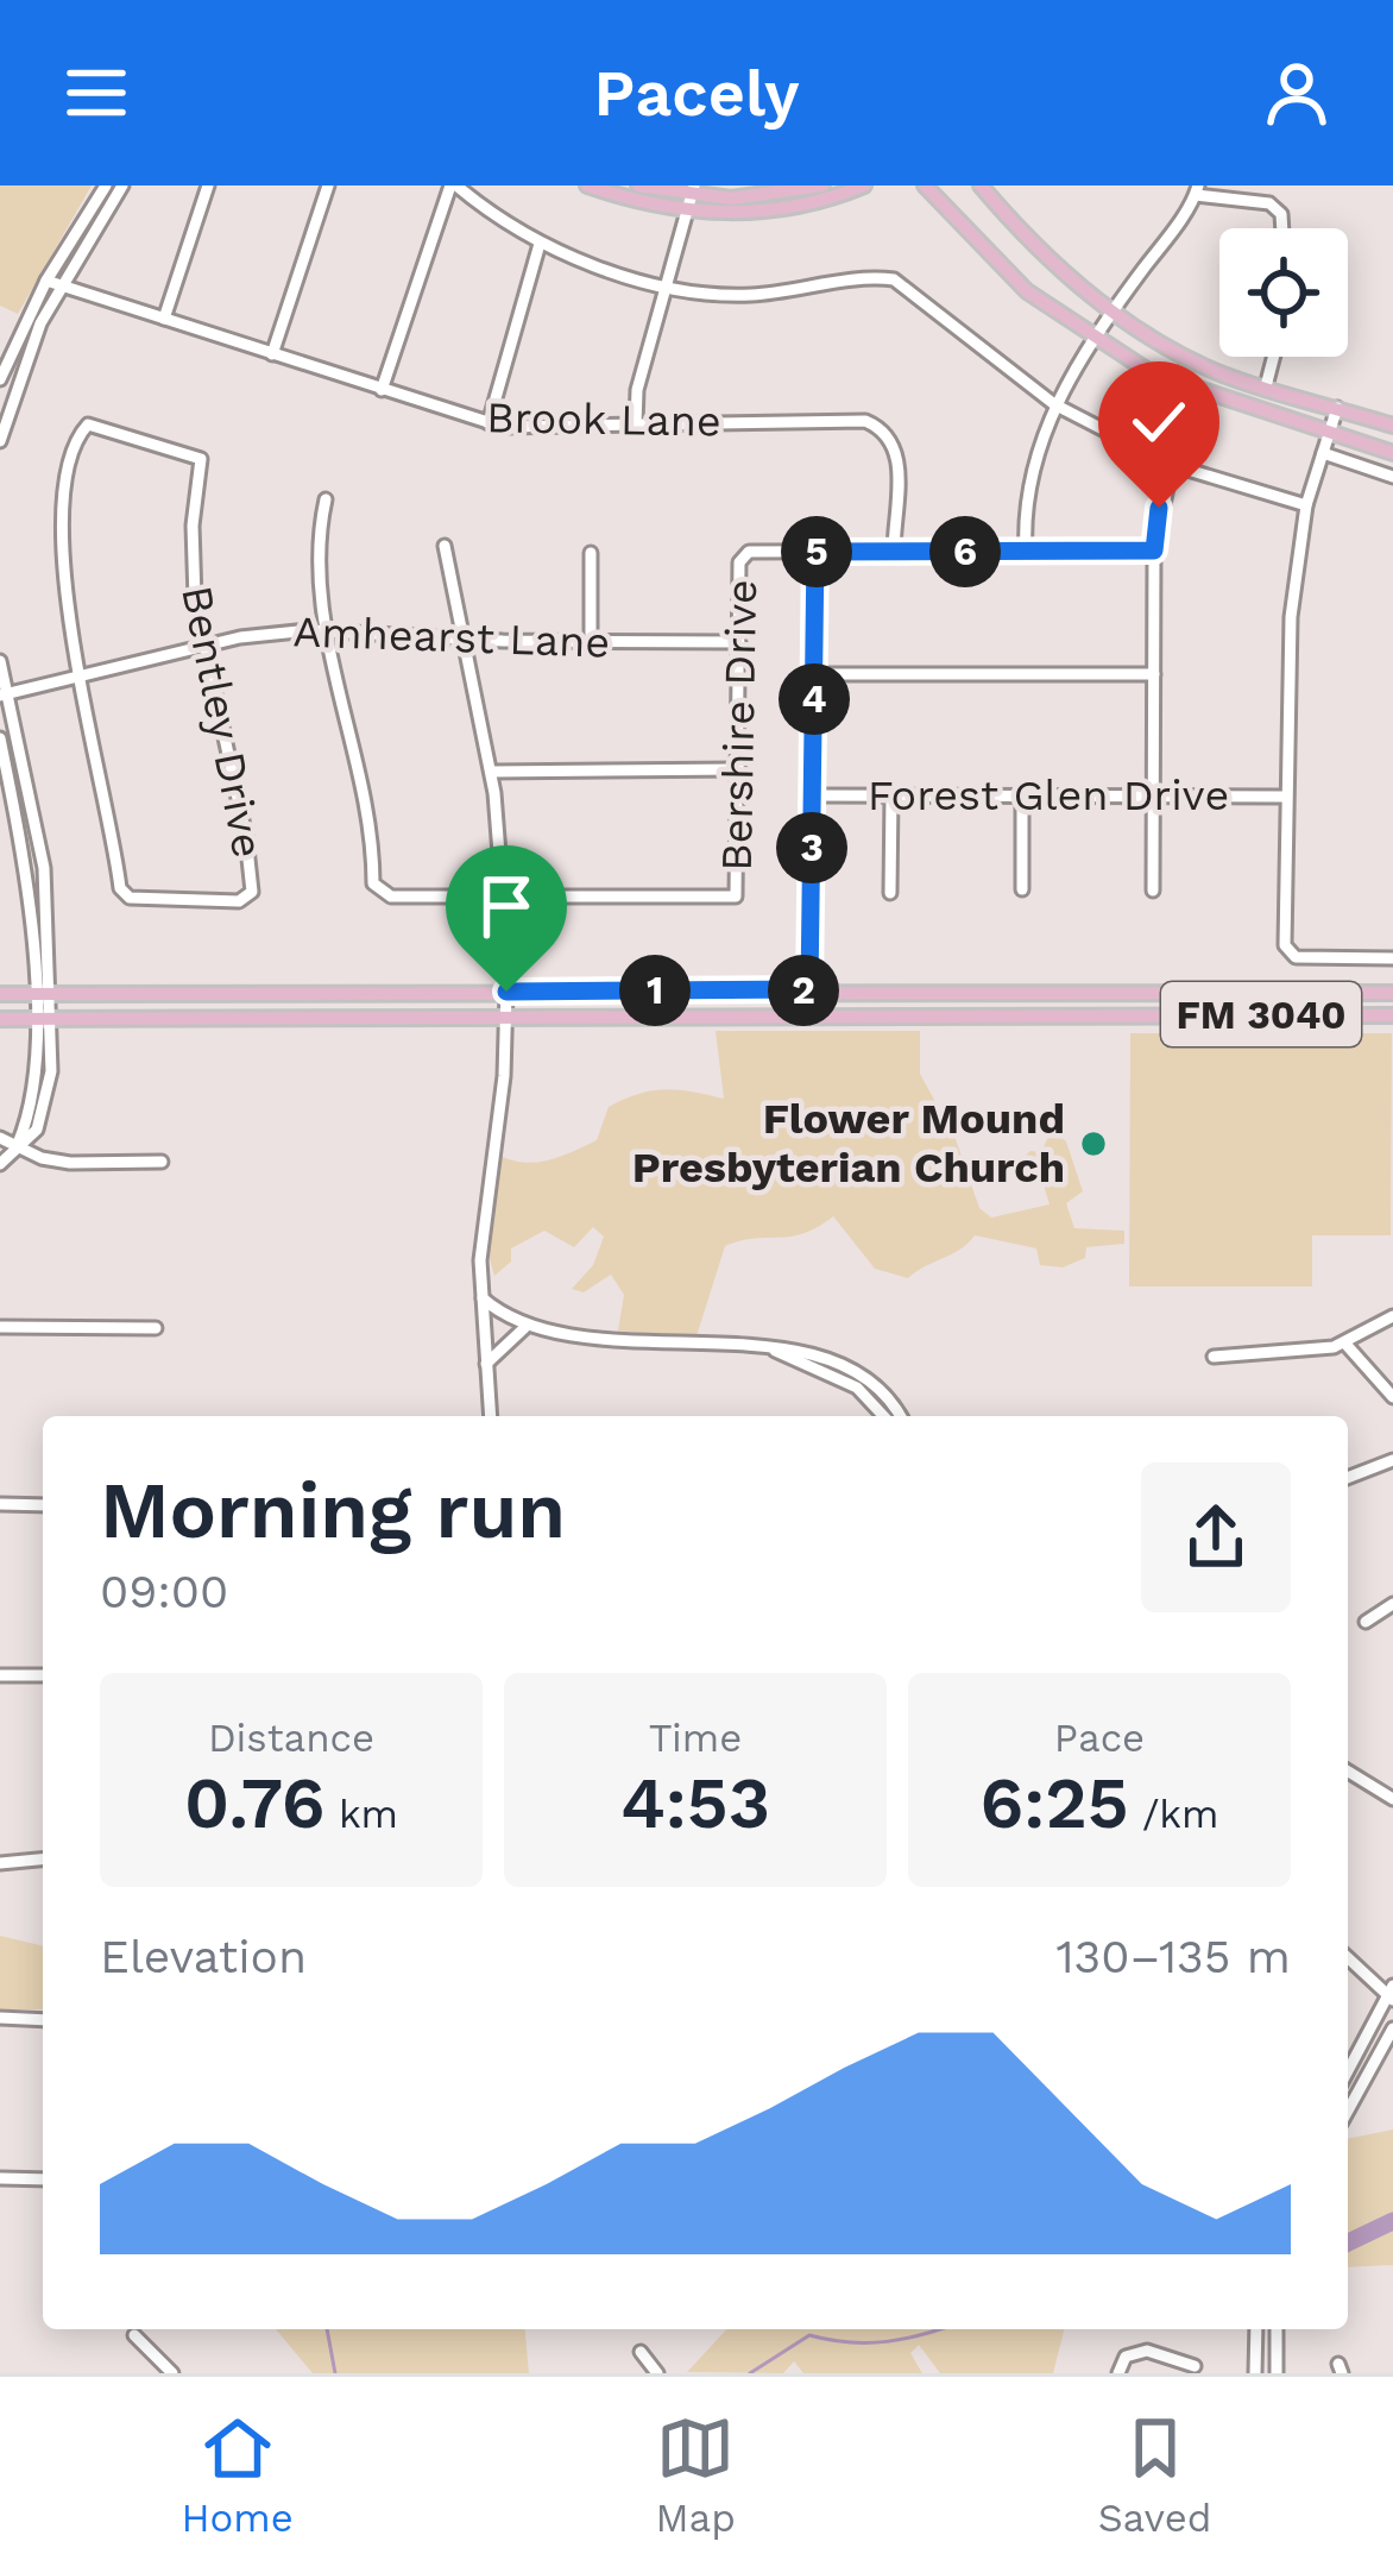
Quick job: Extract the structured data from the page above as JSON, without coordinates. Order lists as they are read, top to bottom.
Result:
{
  "streets": {
    "main road": ["FM 3040"],
    "street": [
      "Brook Lane",
      "Amhearst Lane",
      "Bentley Drive",
      "Bershire Drive",
      "Forest Glen Drive"
    ]
  },
  "crossings": [
    ["Amhearst Lane", "Bentley Drive"],
    ["Amhearst Lane", "Bershire Drive"]
  ],
  "places": ["Flower Mound Presbyterian Church"],
  "page": {
    "header": "Pacely",
    "pins": [
      "5",
      "6",
      "4",
      "3",
      "1",
      "2"
    ],
    "heading": ["Morning run", "09:00"],
    "stats": [
      ["Distance", "0.76 km"],
      ["Time", "4:53"],
      ["Pace", "6:25 /km"]
    ],
    "chart": ["Elevation", "130–135 m"],
    "tabs": ["Home", "Map", "Saved"]
  }
}
